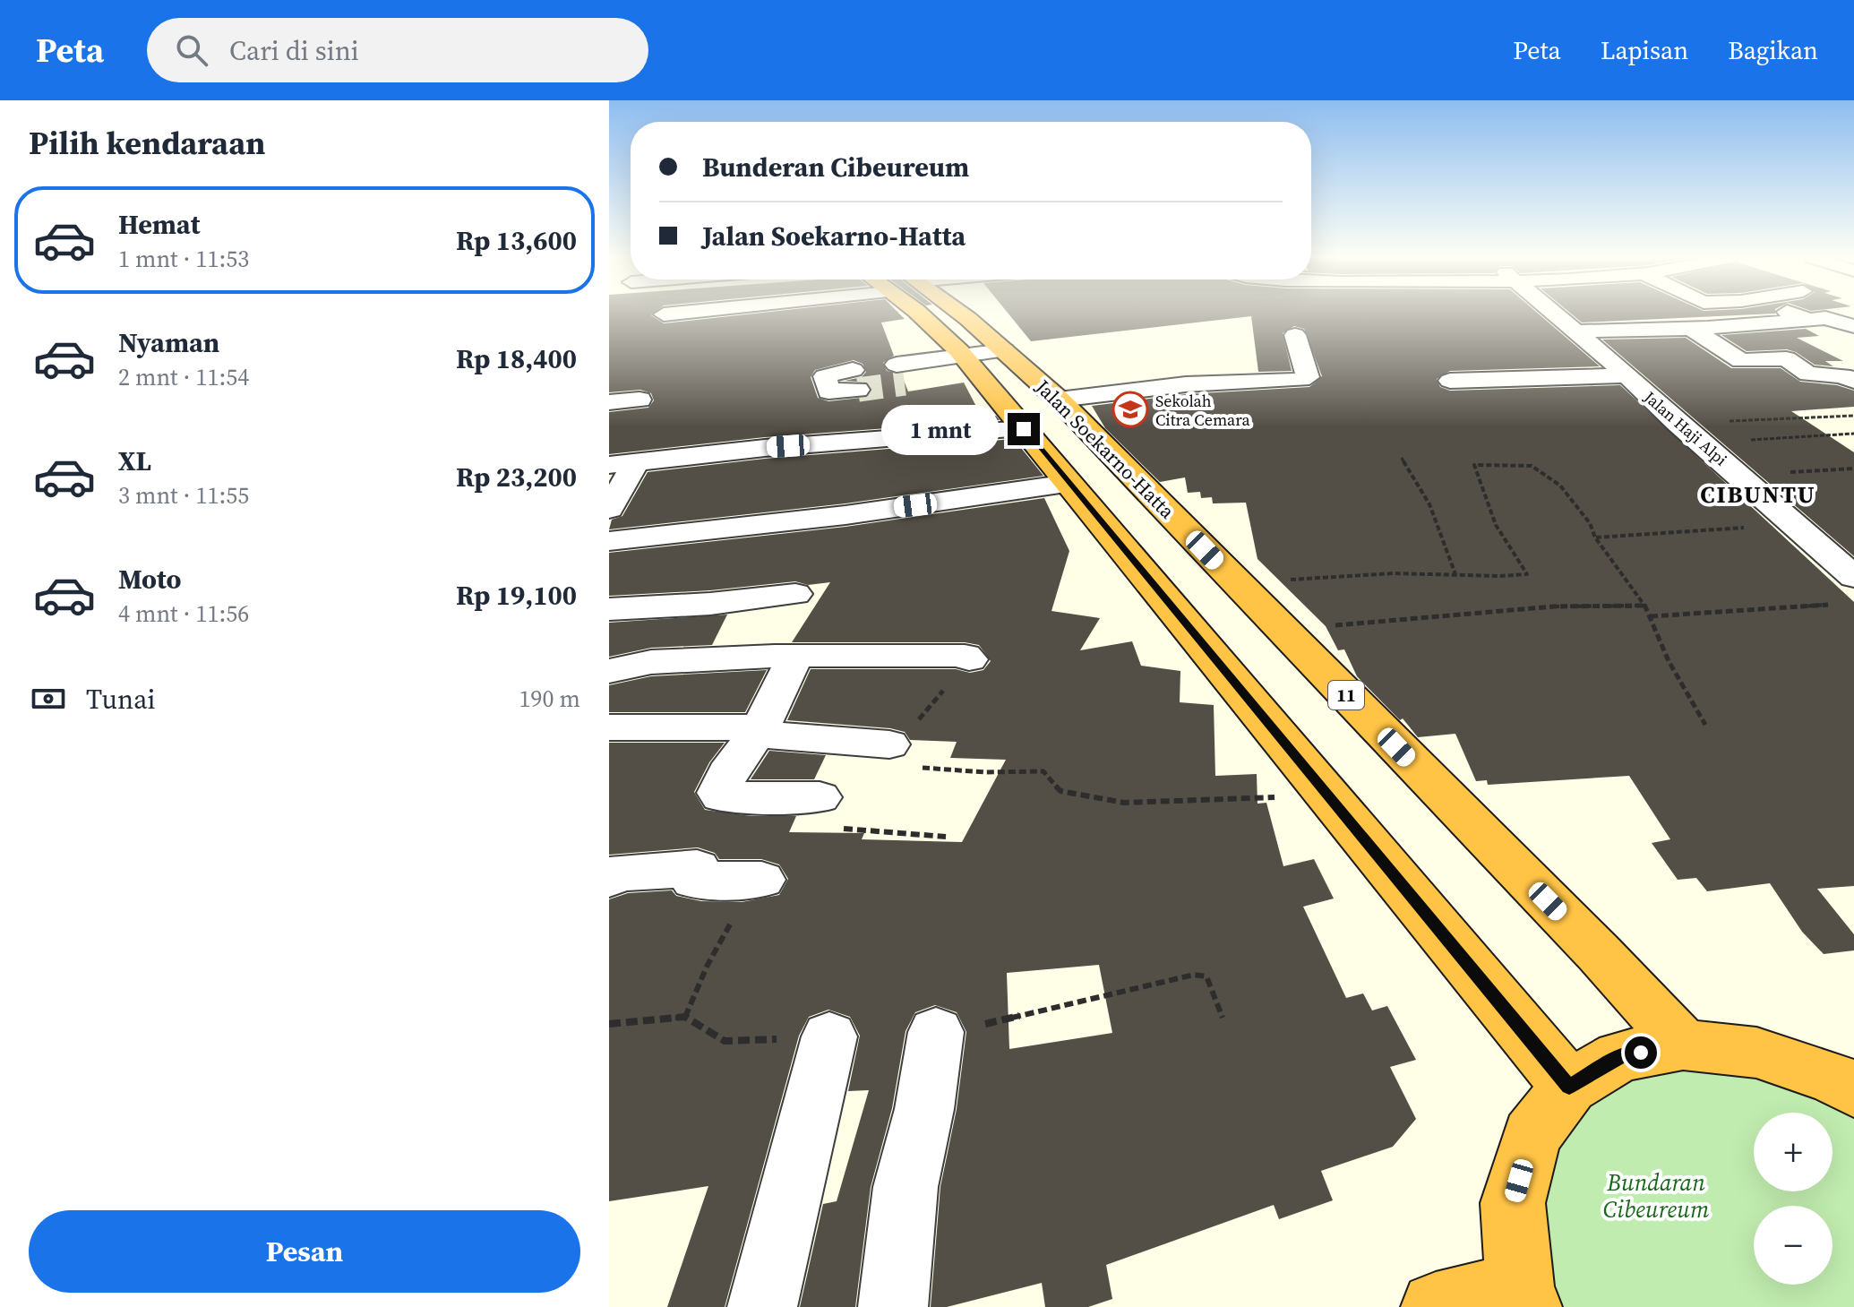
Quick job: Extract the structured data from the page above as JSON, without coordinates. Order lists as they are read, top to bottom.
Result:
{
  "streets": {
    "highway": ["Jalan Soekarno-Hatta", "11"],
    "street": ["Jalan Haji Alpi"]
  },
  "districts": ["CIBUNTU"],
  "parks": ["Bundaran Cibeureum"],
  "places": {
    "school or university": ["Sekolah Citra Cemara"]
  },
  "page": {
    "header": "Peta",
    "search": "Cari di sini",
    "nav": ["Peta", "Lapisan", "Bagikan"],
    "heading": "Pilih kendaraan",
    "banner": ["Bunderan Cibeureum", "Jalan Soekarno-Hatta"],
    "list": [
      {
        "name": "Hemat",
        "note": "1 mnt · 11:53",
        "value": "Rp 13,600"
      },
      {
        "name": "Nyaman",
        "note": "2 mnt · 11:54",
        "value": "Rp 18,400"
      },
      {
        "name": "XL",
        "note": "3 mnt · 11:55",
        "value": "Rp 23,200"
      },
      {
        "name": "Moto",
        "note": "4 mnt · 11:56",
        "value": "Rp 19,100"
      }
    ],
    "bubble": "1 mnt",
    "pay": ["Tunai", "190 m"],
    "map_buttons": ["+", "−"],
    "buttons": "Pesan"
  }
}
